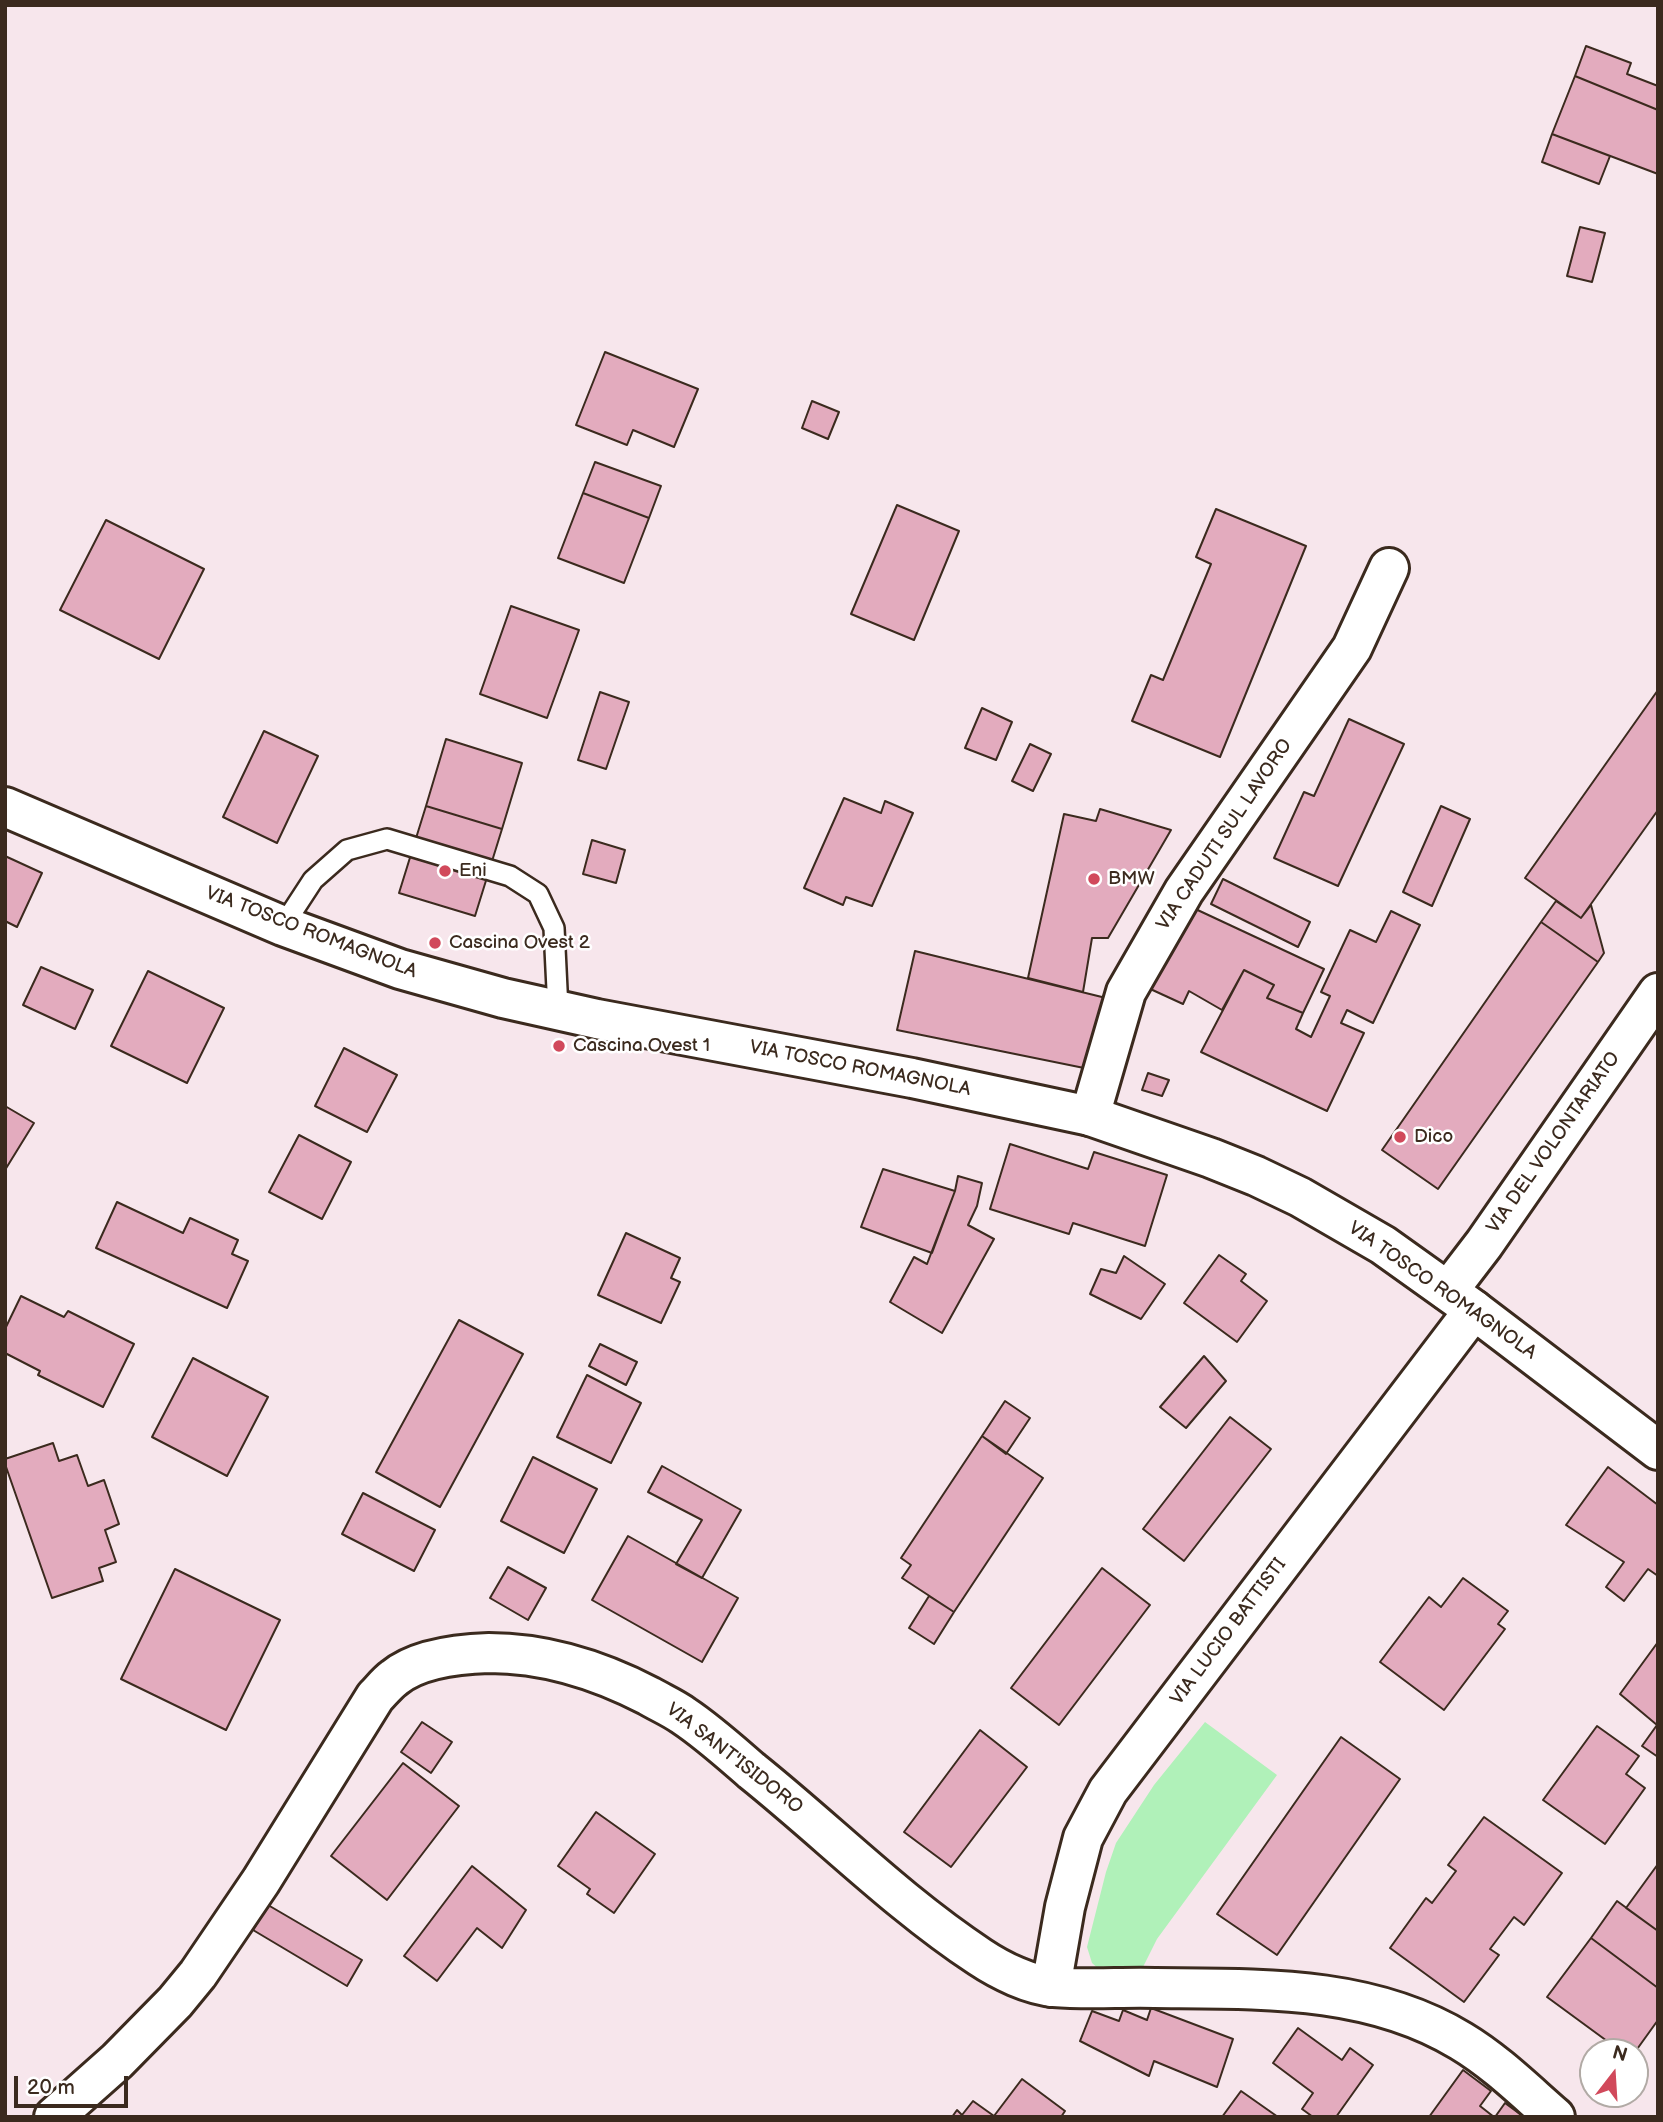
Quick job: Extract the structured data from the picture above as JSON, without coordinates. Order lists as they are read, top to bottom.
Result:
{
  "streets": {
    "street": [
      "VIA CADUTI SUL LAVORO",
      "VIA TOSCO ROMAGNOLA",
      "VIA DEL VOLONTARIATO",
      "VIA LUCIO BATTISTI",
      "VIA SANT'ISIDORO"
    ]
  },
  "crossings": [
    ["VIA CADUTI SUL LAVORO", "VIA TOSCO ROMAGNOLA"],
    ["VIA TOSCO ROMAGNOLA", "VIA DEL VOLONTARIATO"],
    ["VIA TOSCO ROMAGNOLA", "VIA LUCIO BATTISTI"],
    ["VIA DEL VOLONTARIATO", "VIA LUCIO BATTISTI"],
    ["VIA LUCIO BATTISTI", "VIA SANT'ISIDORO"]
  ],
  "places": [
    "Eni",
    "BMW",
    "Cascina Ovest 2",
    "Cascina Ovest 1",
    "Dico"
  ],
  "scale_bar": "20 m",
  "north": "top"
}
